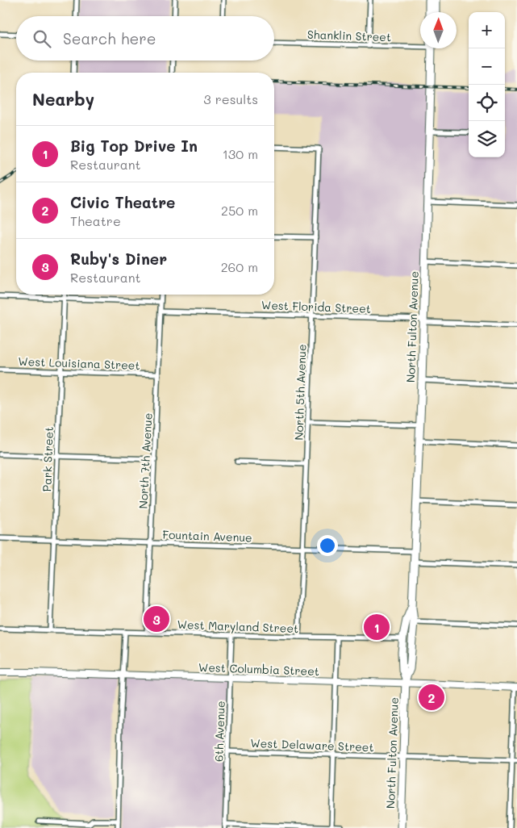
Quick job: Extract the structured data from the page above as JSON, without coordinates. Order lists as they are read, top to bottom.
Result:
{
  "streets": {
    "main road": ["North Fulton Avenue", "West Columbia Street"],
    "street": [
      "Shanklin Street",
      "West Florida Street",
      "West Louisiana Street",
      "North 5th Avenue",
      "Park Street",
      "North 7th Avenue",
      "Fountain Avenue",
      "West Maryland Street",
      "6th Avenue",
      "West Delaware Street"
    ]
  },
  "crossings": [
    ["West Florida Street", "North Fulton Avenue"],
    ["West Florida Street", "North 5th Avenue"],
    ["West Florida Street", "North 7th Avenue"],
    ["North Fulton Avenue", "Fountain Avenue"],
    ["North Fulton Avenue", "West Maryland Street"],
    ["North Fulton Avenue", "West Columbia Street"],
    ["North Fulton Avenue", "West Delaware Street"],
    ["West Louisiana Street", "Park Street"],
    ["West Louisiana Street", "North 7th Avenue"],
    ["North 5th Avenue", "Fountain Avenue"],
    ["North 5th Avenue", "West Maryland Street"],
    ["Park Street", "Fountain Avenue"],
    ["Park Street", "West Maryland Street"],
    ["North 7th Avenue", "Fountain Avenue"],
    ["North 7th Avenue", "West Maryland Street"],
    ["West Maryland Street", "6th Avenue"],
    ["West Columbia Street", "6th Avenue"],
    ["6th Avenue", "West Delaware Street"]
  ],
  "north": "top",
  "page": {
    "map_buttons": ["+", "−"],
    "search": "Search here",
    "heading": ["Nearby", "3 results"],
    "list": [
      {
        "mark": "1",
        "name": "Big Top Drive In",
        "note": "Restaurant",
        "value": "130 m"
      },
      {
        "mark": "2",
        "name": "Civic Theatre",
        "note": "Theatre",
        "value": "250 m"
      },
      {
        "mark": "3",
        "name": "Ruby's Diner",
        "note": "Restaurant",
        "value": "260 m"
      }
    ],
    "pins": ["3", "1", "2"]
  }
}
